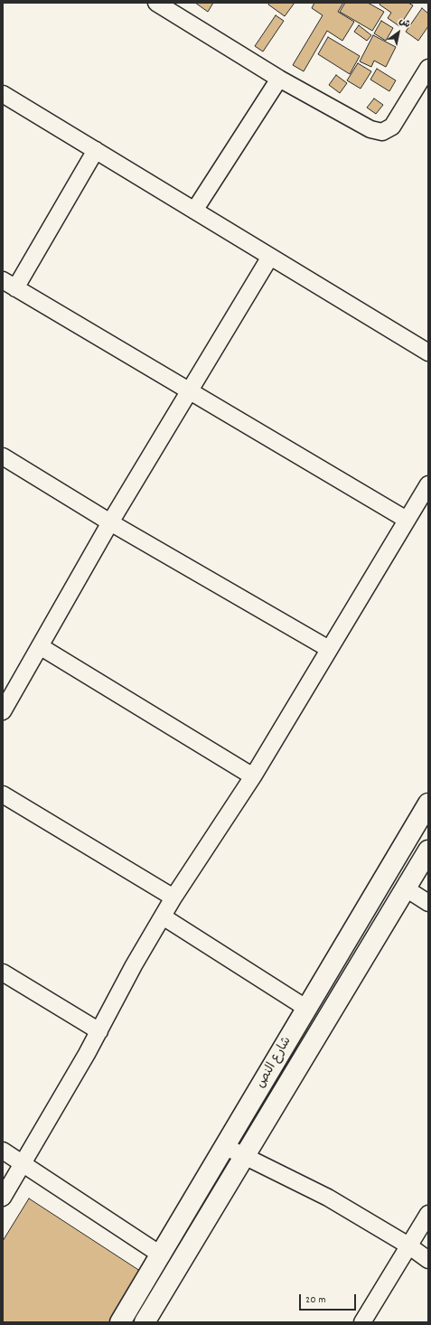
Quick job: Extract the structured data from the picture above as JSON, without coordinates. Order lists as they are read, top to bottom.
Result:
{
  "streets": {
    "main road": ["شارع النص"]
  },
  "scale_bar": "20 m",
  "north": "top right"
}
